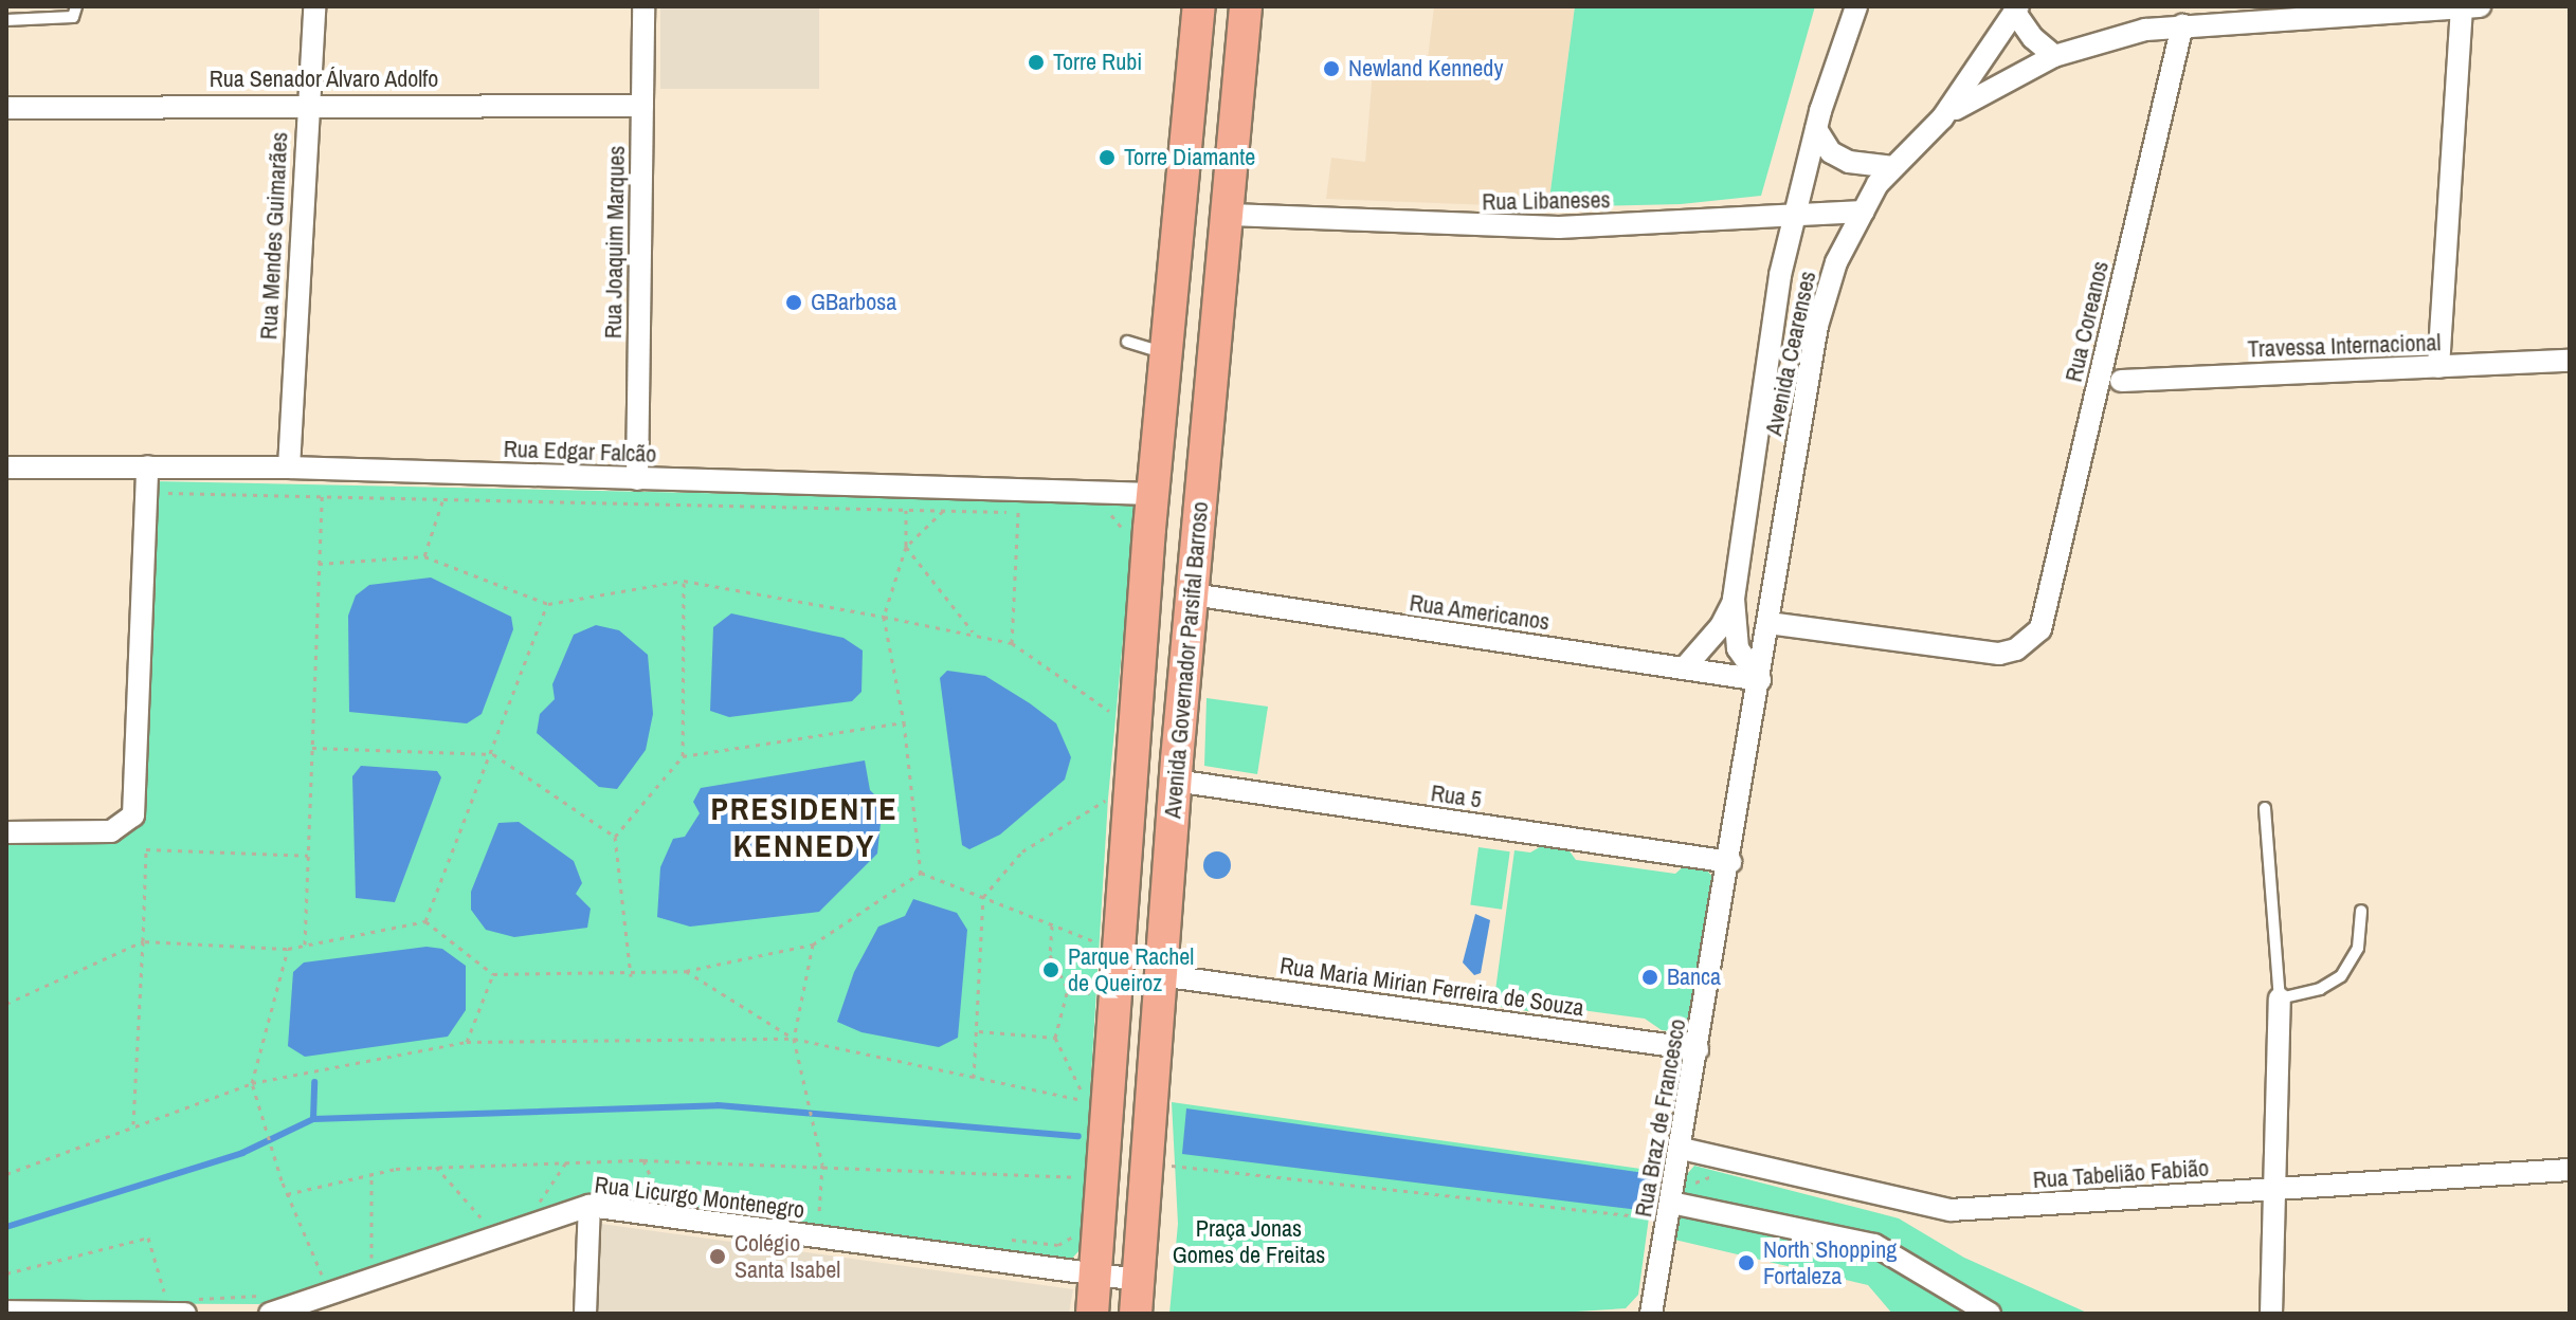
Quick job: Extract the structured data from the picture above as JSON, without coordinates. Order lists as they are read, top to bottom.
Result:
{
  "streets": {
    "main road": ["Avenida Governador Parsifal Barroso"],
    "street": [
      "Rua Senador Álvaro Adolfo",
      "Rua Libaneses",
      "Rua Mendes Guimarães",
      "Rua Joaquim Marques",
      "Rua Coreanos",
      "Travessa Internacional",
      "Avenida Cearenses",
      "Rua Edgar Falcão",
      "Rua Americanos",
      "Rua 5",
      "Rua Maria Mirian Ferreira de Souza",
      "Rua Braz de Francesco",
      "Rua Tabelião Fabião",
      "Rua Licurgo Montenegro"
    ]
  },
  "crossings": [
    ["Rua Senador Álvaro Adolfo", "Rua Mendes Guimarães"],
    ["Rua Senador Álvaro Adolfo", "Rua Joaquim Marques"],
    ["Rua Libaneses", "Avenida Cearenses"],
    ["Rua Libaneses", "Avenida Governador Parsifal Barroso"],
    ["Rua Mendes Guimarães", "Rua Edgar Falcão"],
    ["Rua Joaquim Marques", "Rua Edgar Falcão"],
    ["Rua Coreanos", "Avenida Cearenses"],
    ["Avenida Cearenses", "Rua Americanos"],
    ["Avenida Cearenses", "Rua Braz de Francesco"],
    ["Rua Edgar Falcão", "Avenida Governador Parsifal Barroso"],
    ["Rua Americanos", "Avenida Governador Parsifal Barroso"],
    ["Rua Americanos", "Rua Braz de Francesco"],
    ["Avenida Governador Parsifal Barroso", "Rua 5"],
    ["Avenida Governador Parsifal Barroso", "Rua Maria Mirian Ferreira de Souza"],
    ["Avenida Governador Parsifal Barroso", "Rua Licurgo Montenegro"],
    ["Rua 5", "Rua Braz de Francesco"],
    ["Rua Maria Mirian Ferreira de Souza", "Rua Braz de Francesco"],
    ["Rua Braz de Francesco", "Rua Tabelião Fabião"]
  ],
  "districts": ["PRESIDENTE KENNEDY"],
  "parks": ["Praça Jonas Gomes de Freitas"],
  "places": [
    "Torre Rubi",
    "Newland Kennedy",
    "Torre Diamante",
    "GBarbosa",
    "Parque Rachel de Queiroz",
    "Banca",
    "Colégio Santa Isabel",
    "North Shopping Fortaleza"
  ]
}
